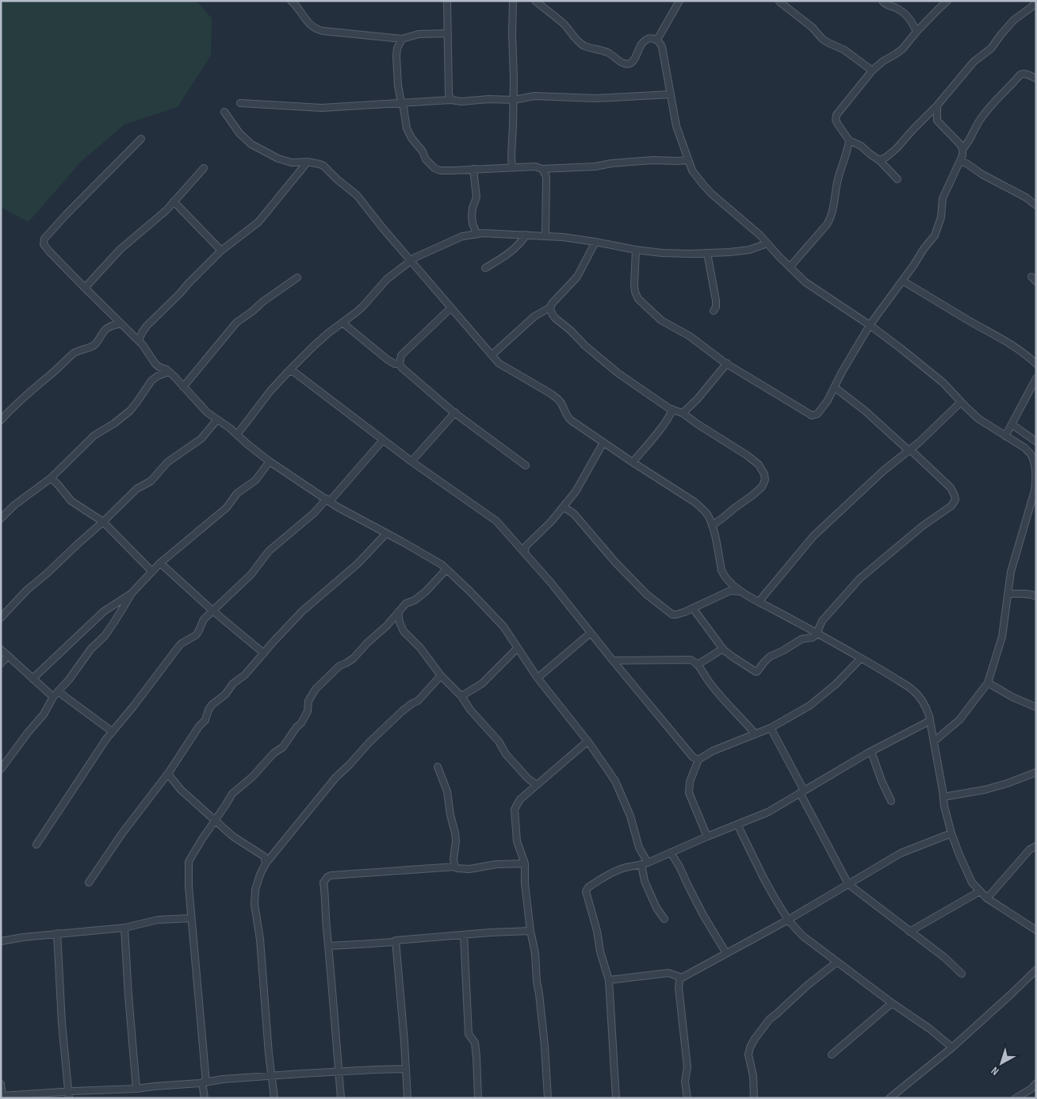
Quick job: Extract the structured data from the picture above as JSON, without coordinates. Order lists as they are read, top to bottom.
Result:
{
  "north": "bottom left"
}
